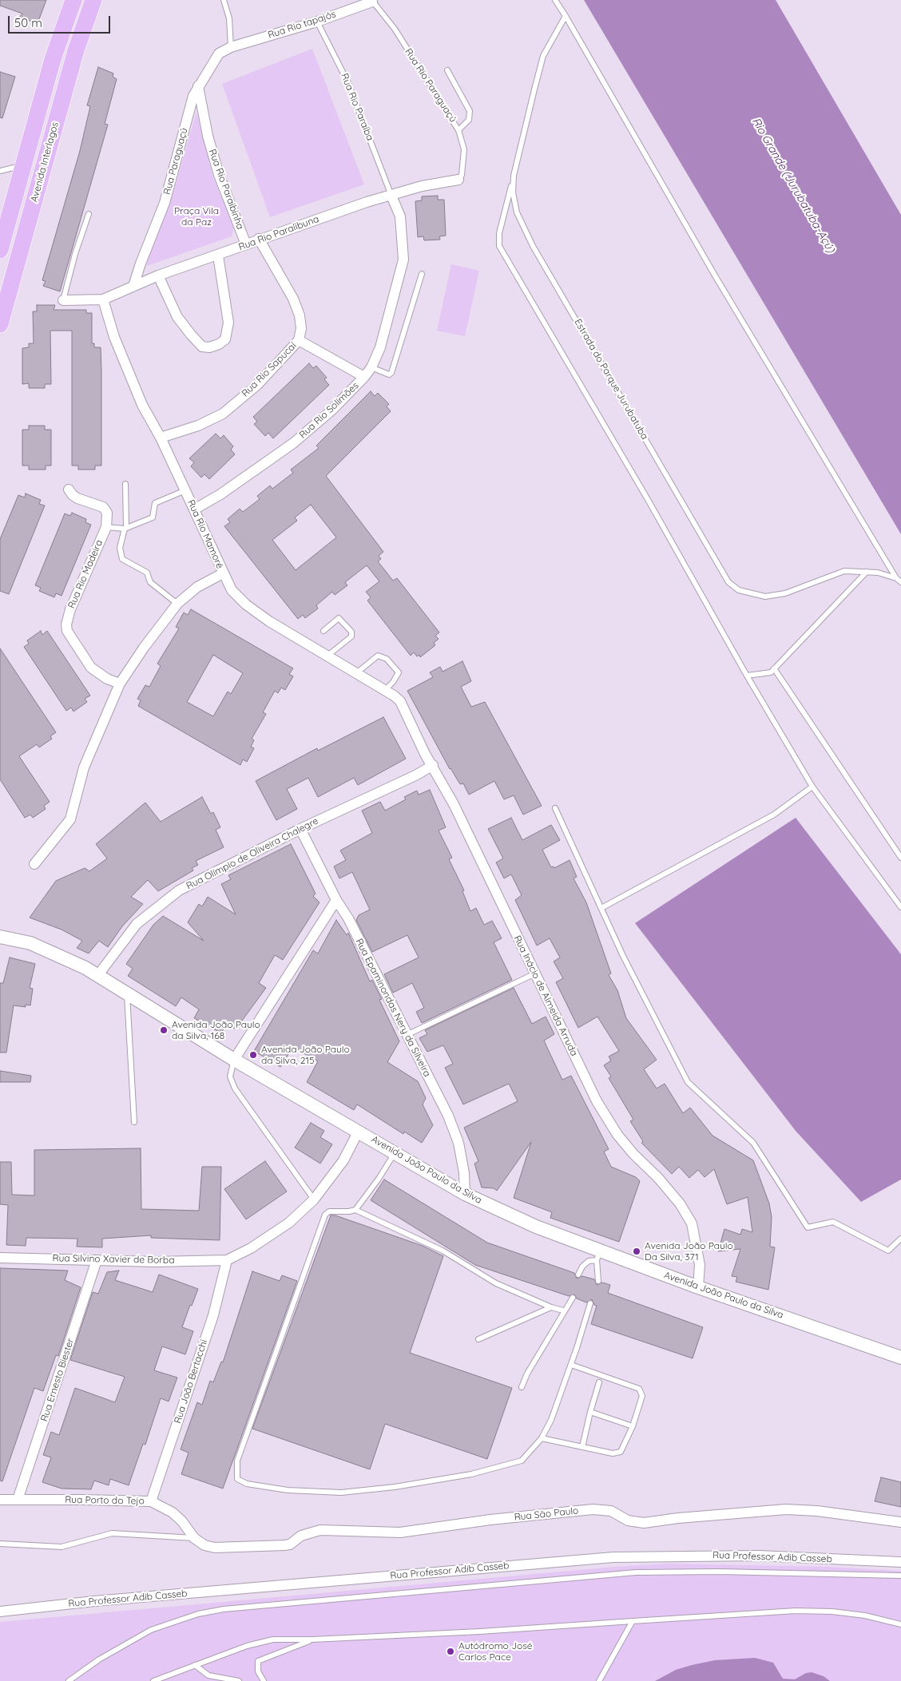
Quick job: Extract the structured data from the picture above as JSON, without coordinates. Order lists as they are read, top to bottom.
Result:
{
  "streets": {
    "main road": ["Avenida Interlagos"],
    "street": [
      "Rua Rio tapajós",
      "Rua Paraguaçú",
      "Rua Rio Paraibinha",
      "Rua Rio Paraíibuna",
      "Rua Rio Sapucaí",
      "Rua Rio Solimões",
      "Rua Rio Mamoré",
      "Rua Rio Madeira",
      "Rua Olímpio de Oliveira Chalegre",
      "Rua Inácio de Almeida Arruda",
      "Rua Epaminondas Nery da Silveira",
      "Avenida João Paulo da Silva",
      "Rua Silvino Xavier de Borba",
      "Rua Ernesto Biester",
      "Rua João Bertacchi",
      "Rua Porto do Tejo",
      "Rua Sāo Paulo",
      "Rua Professor Adib Casseb"
    ],
    "lane": ["Rua Rio Paraguaçú", "Rua Rio Paraíba", "Estrada do Parque Jurubatuba"]
  },
  "crossings": [
    ["Rua Rio tapajós", "Rua Rio Paraguaçú"],
    ["Rua Rio tapajós", "Rua Rio Paraíba"],
    ["Rua Rio tapajós", "Rua Paraguaçú"],
    ["Rua Rio Paraguaçú", "Rua Rio Paraíibuna"],
    ["Rua Rio Paraíba", "Rua Rio Paraíibuna"],
    ["Rua Rio Paraíba", "Rua Rio Solimões"],
    ["Rua Paraguaçú", "Rua Rio Paraibinha"],
    ["Rua Paraguaçú", "Rua Rio Paraíibuna"],
    ["Rua Rio Paraibinha", "Rua Rio Paraíibuna"],
    ["Rua Rio Paraíibuna", "Rua Rio Sapucaí"],
    ["Rua Rio Paraíibuna", "Rua Rio Solimões"],
    ["Rua Rio Paraíibuna", "Rua Rio Mamoré"],
    ["Rua Rio Sapucaí", "Rua Rio Mamoré"],
    ["Rua Rio Solimões", "Rua Rio Mamoré"],
    ["Rua Rio Mamoré", "Rua Inácio de Almeida Arruda"],
    ["Rua Olímpio de Oliveira Chalegre", "Rua Inácio de Almeida Arruda"],
    ["Rua Olímpio de Oliveira Chalegre", "Rua Epaminondas Nery da Silveira"],
    ["Rua Olímpio de Oliveira Chalegre", "Avenida João Paulo da Silva"],
    ["Rua Inácio de Almeida Arruda", "Avenida João Paulo da Silva"],
    ["Rua Epaminondas Nery da Silveira", "Avenida João Paulo da Silva"],
    ["Rua Silvino Xavier de Borba", "Rua Ernesto Biester"],
    ["Rua Silvino Xavier de Borba", "Rua João Bertacchi"],
    ["Rua Ernesto Biester", "Rua Porto do Tejo"],
    ["Rua João Bertacchi", "Rua Porto do Tejo"],
    ["Rua Porto do Tejo", "Rua Sāo Paulo"]
  ],
  "water": ["Rio Grande (Jurubatuba-Açú)"],
  "parks": ["Praça Vila da Paz"],
  "places": [
    "Avenida João Paulo da Silva, 168",
    "Avenida João Paulo da Silva, 215",
    "Avenida João Paulo Da Silva, 371",
    "Autódromo José Carlos Pace"
  ],
  "scale_bar": "50 m"
}
